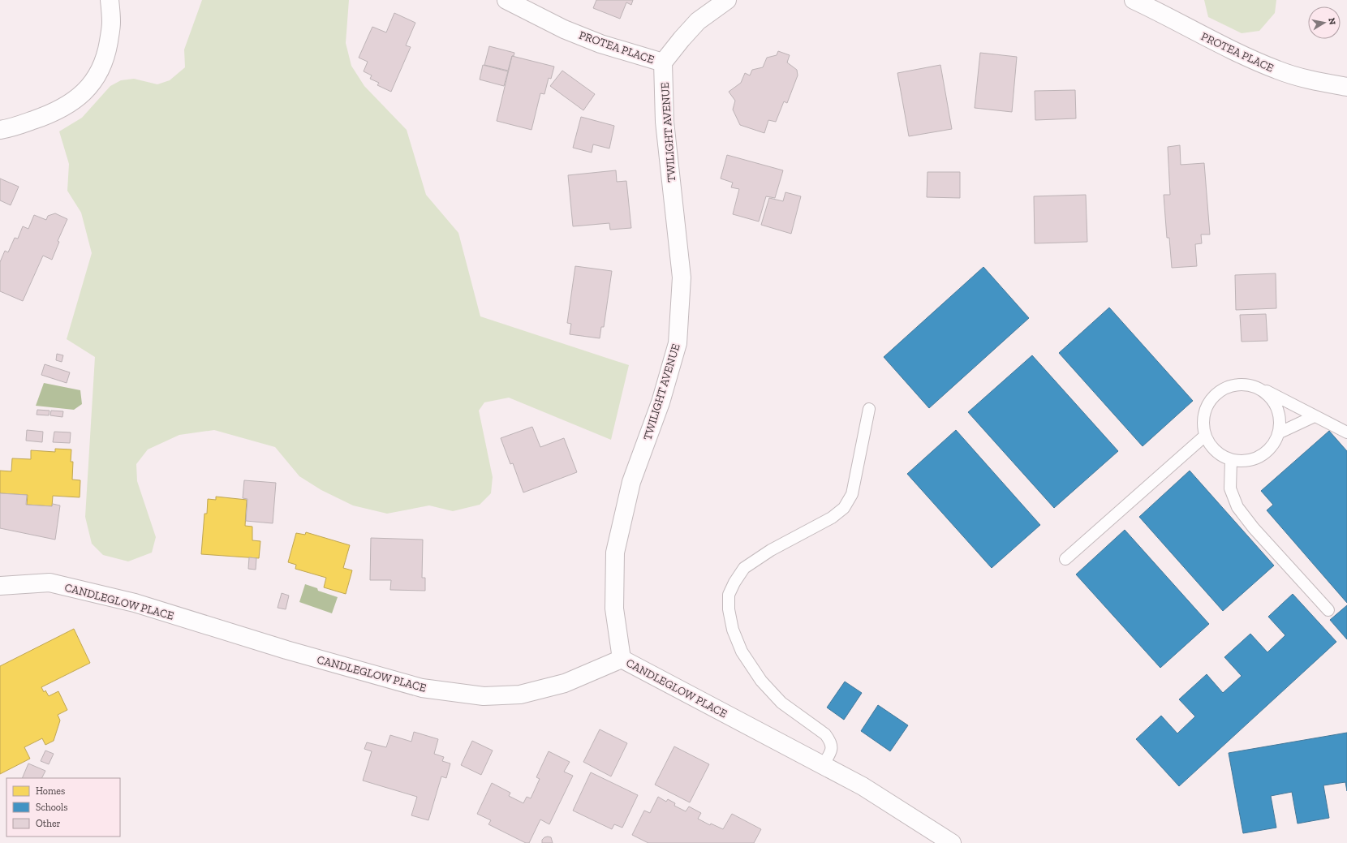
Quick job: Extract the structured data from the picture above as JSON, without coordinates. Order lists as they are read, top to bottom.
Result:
{
  "streets": {
    "street": ["PROTEA PLACE", "TWILIGHT AVENUE", "CANDLEGLOW PLACE"]
  },
  "crossings": [
    ["PROTEA PLACE", "TWILIGHT AVENUE"],
    ["TWILIGHT AVENUE", "CANDLEGLOW PLACE"]
  ],
  "legend": ["Homes", "Schools", "Other"],
  "north": "right"
}
